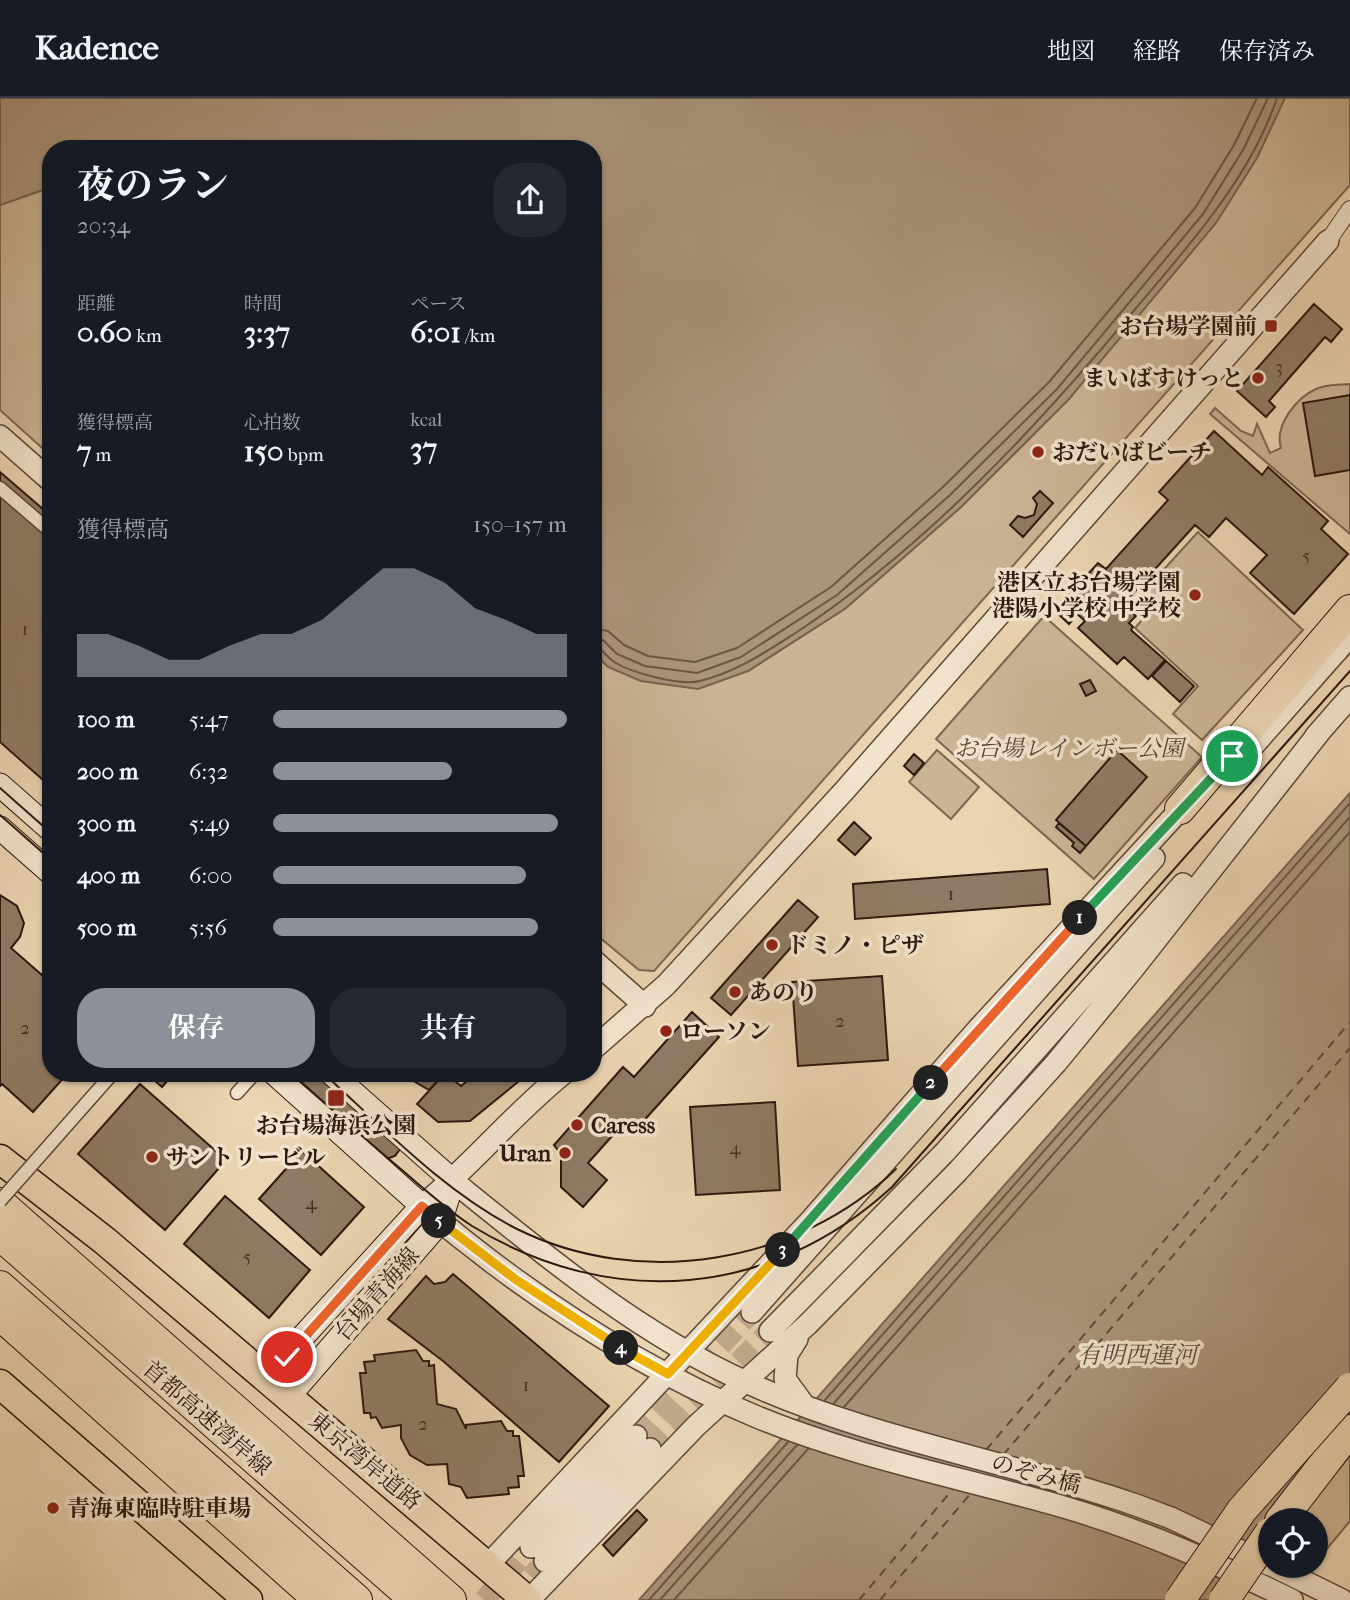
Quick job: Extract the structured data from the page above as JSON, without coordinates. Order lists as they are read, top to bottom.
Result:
{
  "streets": {
    "highway": ["首都高速湾岸線", "東京湾岸道路"],
    "main road": ["台場青海線"],
    "street": ["のぞみ橋"]
  },
  "crossings": [
    ["台場青海線", "東京湾岸道路"],
    ["台場青海線", "のぞみ橋"]
  ],
  "water": ["有明西運河"],
  "parks": ["お台場レインボー公園"],
  "places": {
    "transit": ["お台場学園前", "お台場海浜公園"],
    "other": [
      "まいばすけっと",
      "おだいばビーチ",
      "港区立お台場学園 港陽小学校 中学校",
      "ドミノ・ピザ",
      "あのり",
      "ローソン",
      "Caress",
      "Uran",
      "サントリービル",
      "青海東臨時駐車場"
    ]
  },
  "house_numbers": [
    "3",
    "5",
    "1",
    "1",
    "2",
    "2",
    "4",
    "4",
    "5",
    "1",
    "2"
  ],
  "page": {
    "header": "Kadence",
    "nav": ["地図", "経路", "保存済み"],
    "heading": ["夜のラン", "20:34"],
    "stats": [
      ["距離", "0.60 km"],
      ["時間", "3:37"],
      ["ペース", "6:01 /km"],
      ["獲得標高", "7 m"],
      ["心拍数", "150 bpm"],
      ["kcal", "37"]
    ],
    "chart": ["獲得標高", "150–157 m"],
    "list": [
      {
        "name": "100 m",
        "note": "5:47"
      },
      {
        "name": "200 m",
        "note": "6:32"
      },
      {
        "name": "300 m",
        "note": "5:49"
      },
      {
        "name": "400 m",
        "note": "6:00"
      },
      {
        "name": "500 m",
        "note": "5:56"
      }
    ],
    "pins": [
      "1",
      "2",
      "5",
      "3",
      "4"
    ],
    "buttons": ["保存", "共有"]
  }
}
